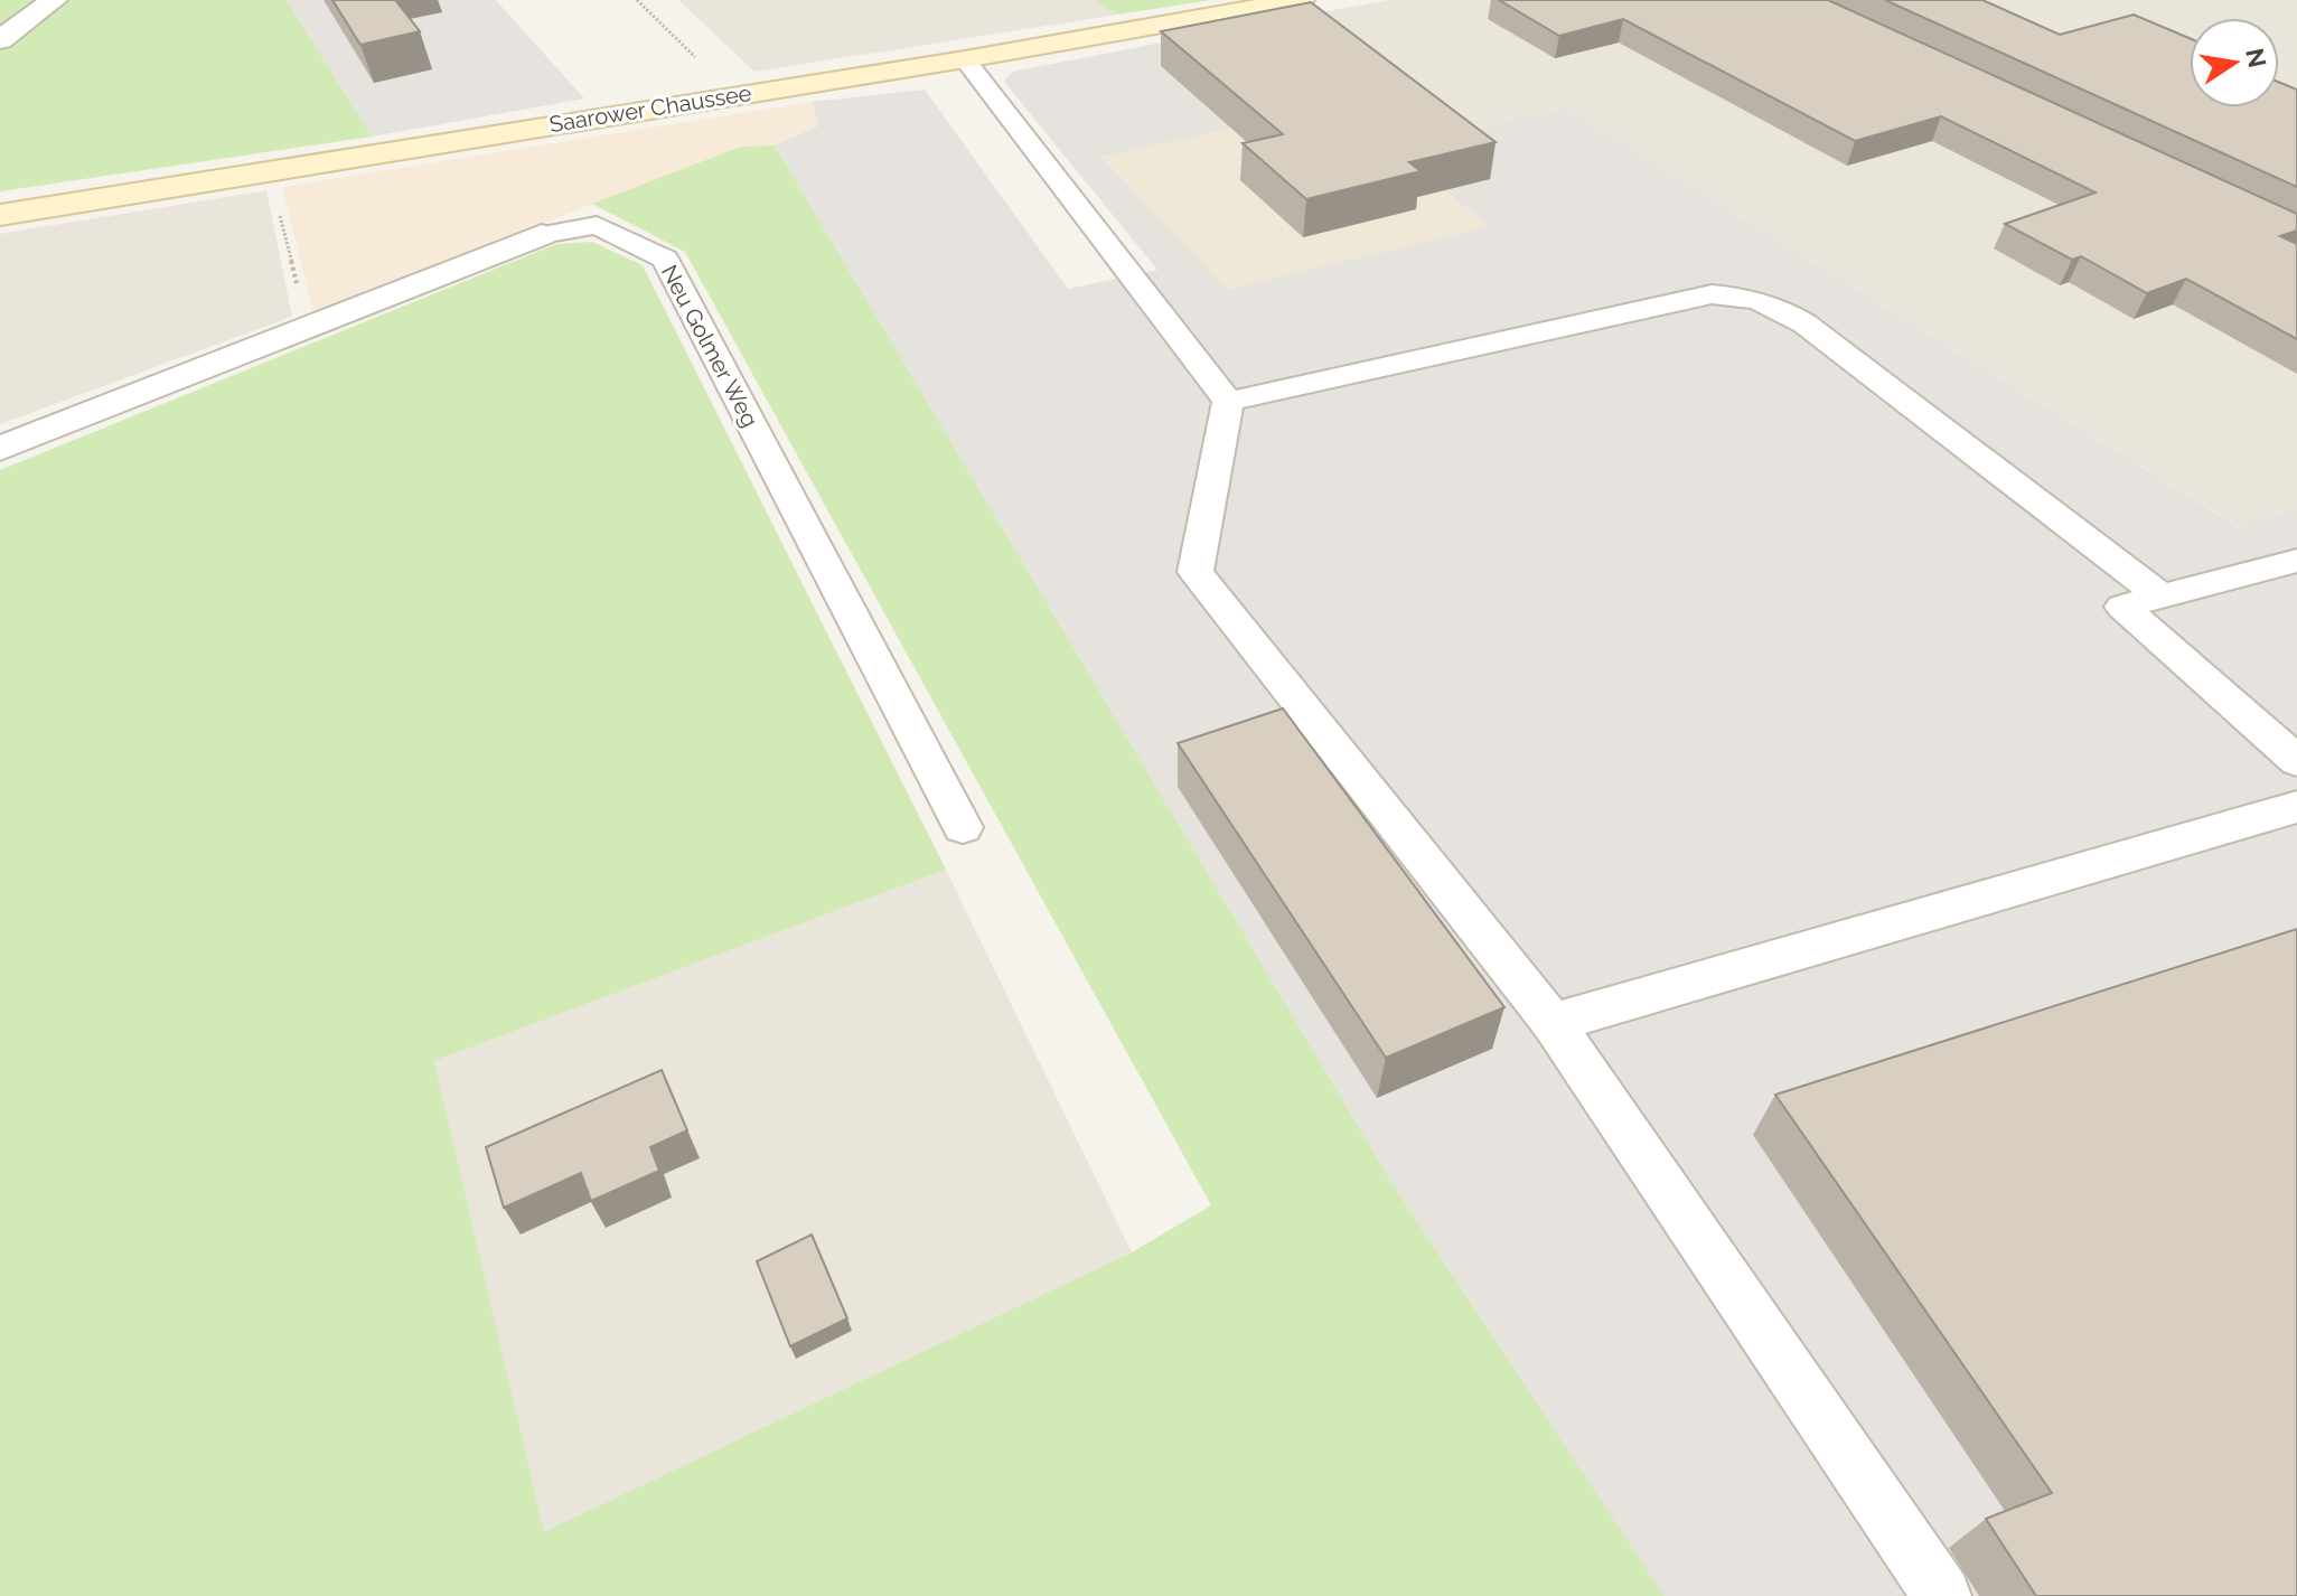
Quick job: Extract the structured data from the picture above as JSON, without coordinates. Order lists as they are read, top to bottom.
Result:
{
  "streets": {
    "main road": ["Saarower Chaussee"],
    "street": ["Neu Golmer Weg"]
  },
  "north": "right"
}
